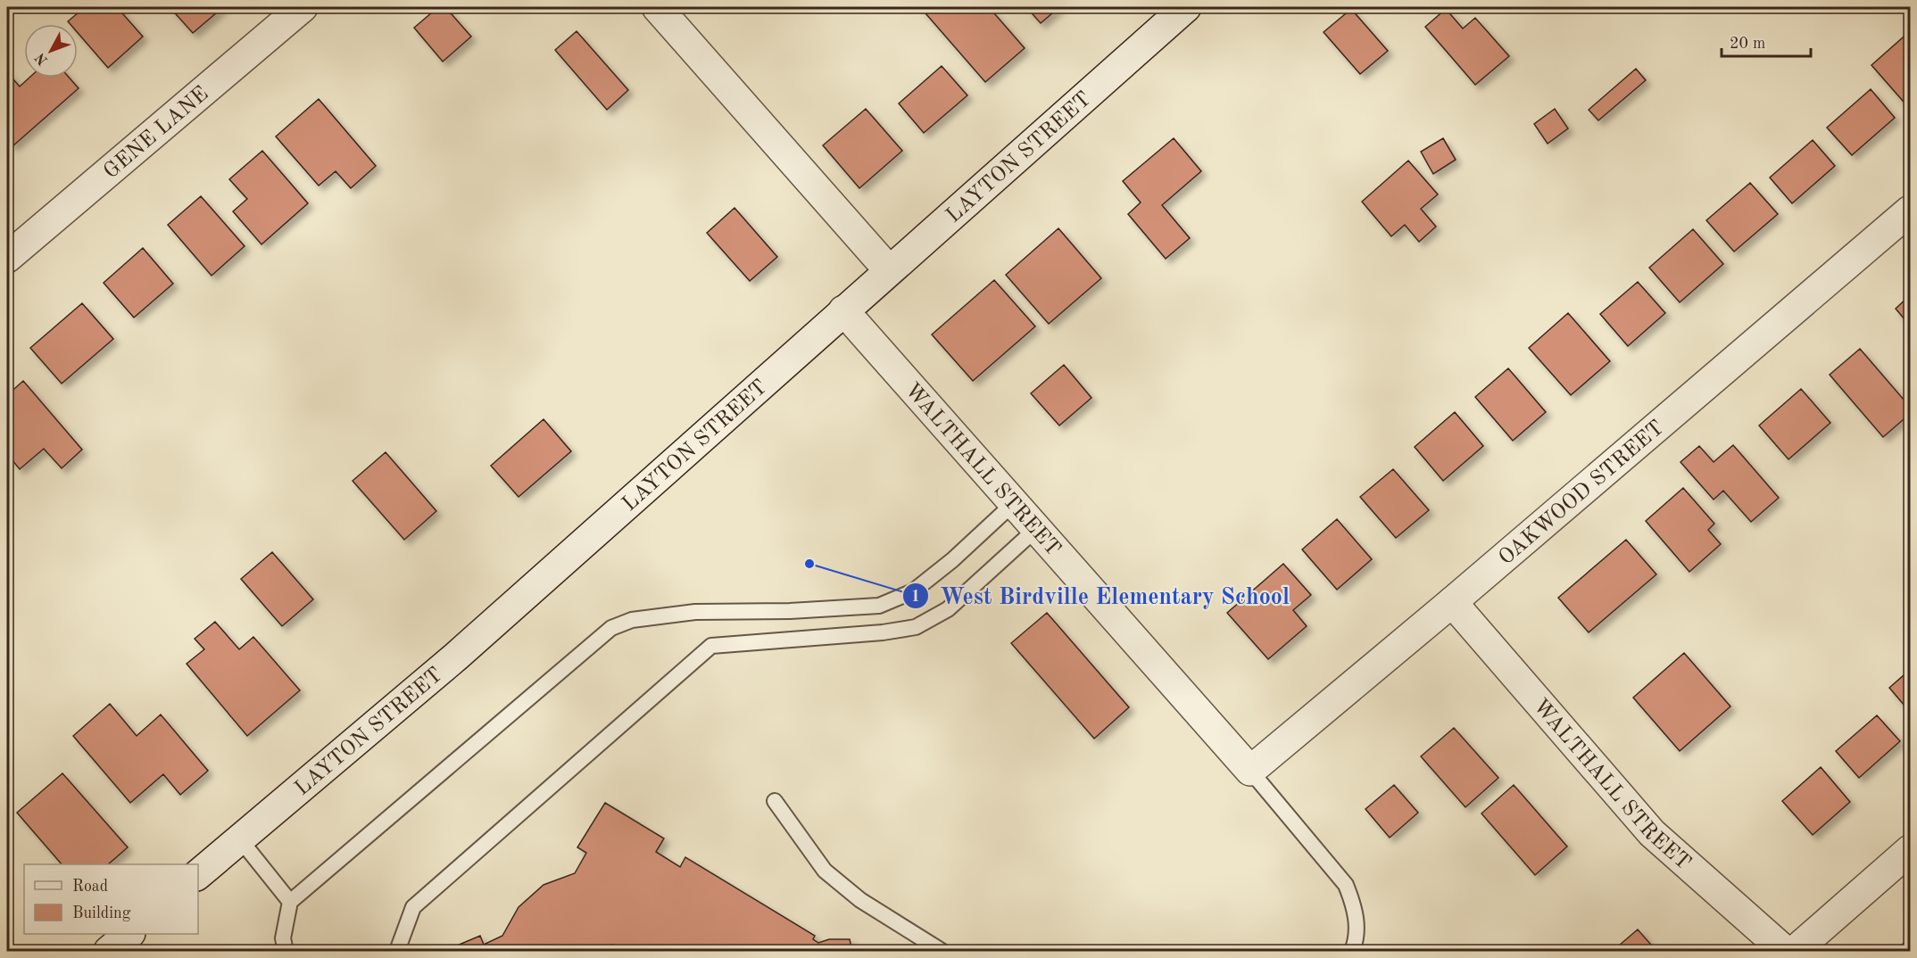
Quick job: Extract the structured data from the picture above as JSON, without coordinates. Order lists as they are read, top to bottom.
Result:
{
  "streets": {
    "street": [
      "GENE LANE",
      "LAYTON STREET",
      "WALTHALL STREET",
      "OAKWOOD STREET"
    ]
  },
  "crossings": [
    ["LAYTON STREET", "WALTHALL STREET"],
    ["WALTHALL STREET", "OAKWOOD STREET"]
  ],
  "places": ["West Birdville Elementary School"],
  "legend": ["Road", "Building"],
  "scale_bar": "20 m",
  "north": "bottom left"
}
